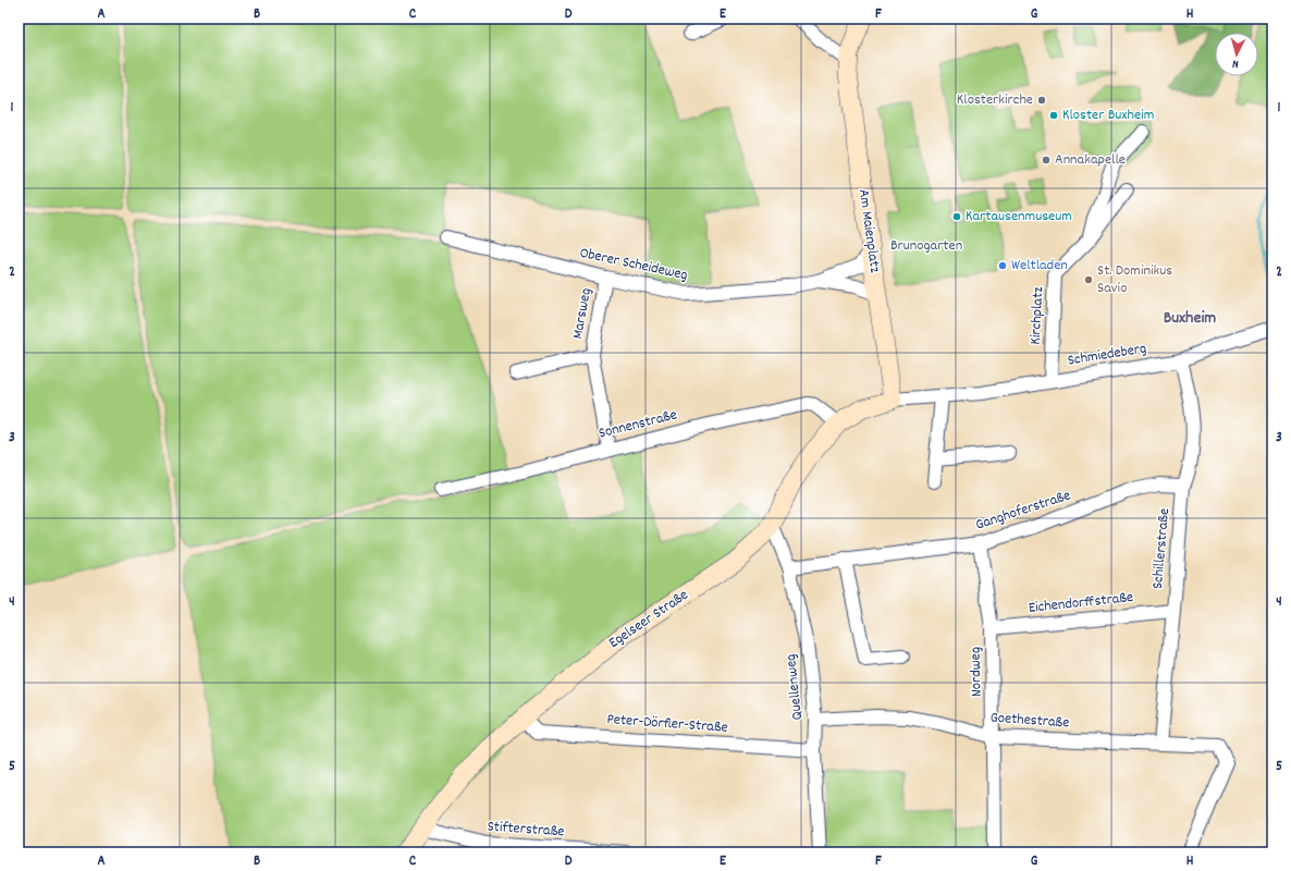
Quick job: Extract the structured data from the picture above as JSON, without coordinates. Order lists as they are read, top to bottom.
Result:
{
  "streets": {
    "street": [
      "Am Maienplatz",
      "Oberer Scheideweg",
      "Marsweg",
      "Kirchplatz",
      "Schmiedeberg",
      "Sonnenstraße",
      "Ganghoferstraße",
      "Schillerstraße",
      "Eichendorffstraße",
      "Egelseer Straße",
      "Nordweg",
      "Quellenweg",
      "Goethestraße",
      "Peter-Dörfler-Straße",
      "Stifterstraße"
    ]
  },
  "crossings": [
    ["Am Maienplatz", "Oberer Scheideweg"],
    ["Am Maienplatz", "Schmiedeberg"],
    ["Am Maienplatz", "Egelseer Straße"],
    ["Oberer Scheideweg", "Marsweg"],
    ["Marsweg", "Sonnenstraße"],
    ["Kirchplatz", "Schmiedeberg"],
    ["Schmiedeberg", "Schillerstraße"],
    ["Schmiedeberg", "Egelseer Straße"],
    ["Sonnenstraße", "Egelseer Straße"],
    ["Ganghoferstraße", "Schillerstraße"],
    ["Ganghoferstraße", "Nordweg"],
    ["Ganghoferstraße", "Quellenweg"],
    ["Schillerstraße", "Eichendorffstraße"],
    ["Schillerstraße", "Goethestraße"],
    ["Eichendorffstraße", "Nordweg"],
    ["Egelseer Straße", "Quellenweg"],
    ["Egelseer Straße", "Peter-Dörfler-Straße"],
    ["Egelseer Straße", "Stifterstraße"],
    ["Nordweg", "Goethestraße"],
    ["Quellenweg", "Goethestraße"],
    ["Quellenweg", "Peter-Dörfler-Straße"]
  ],
  "districts": ["Buxheim"],
  "parks": ["Brunogarten"],
  "places": [
    "Klosterkirche",
    "Kloster Buxheim",
    "Annakapelle",
    "Kartausenmuseum",
    "Weltladen",
    "St. Dominikus Savio"
  ],
  "north": "bottom",
  "grid": {
    "columns": [
      "A",
      "B",
      "C",
      "D",
      "E",
      "F",
      "G",
      "H"
    ],
    "rows": [
      "1",
      "2",
      "3",
      "4",
      "5"
    ]
  }
}
